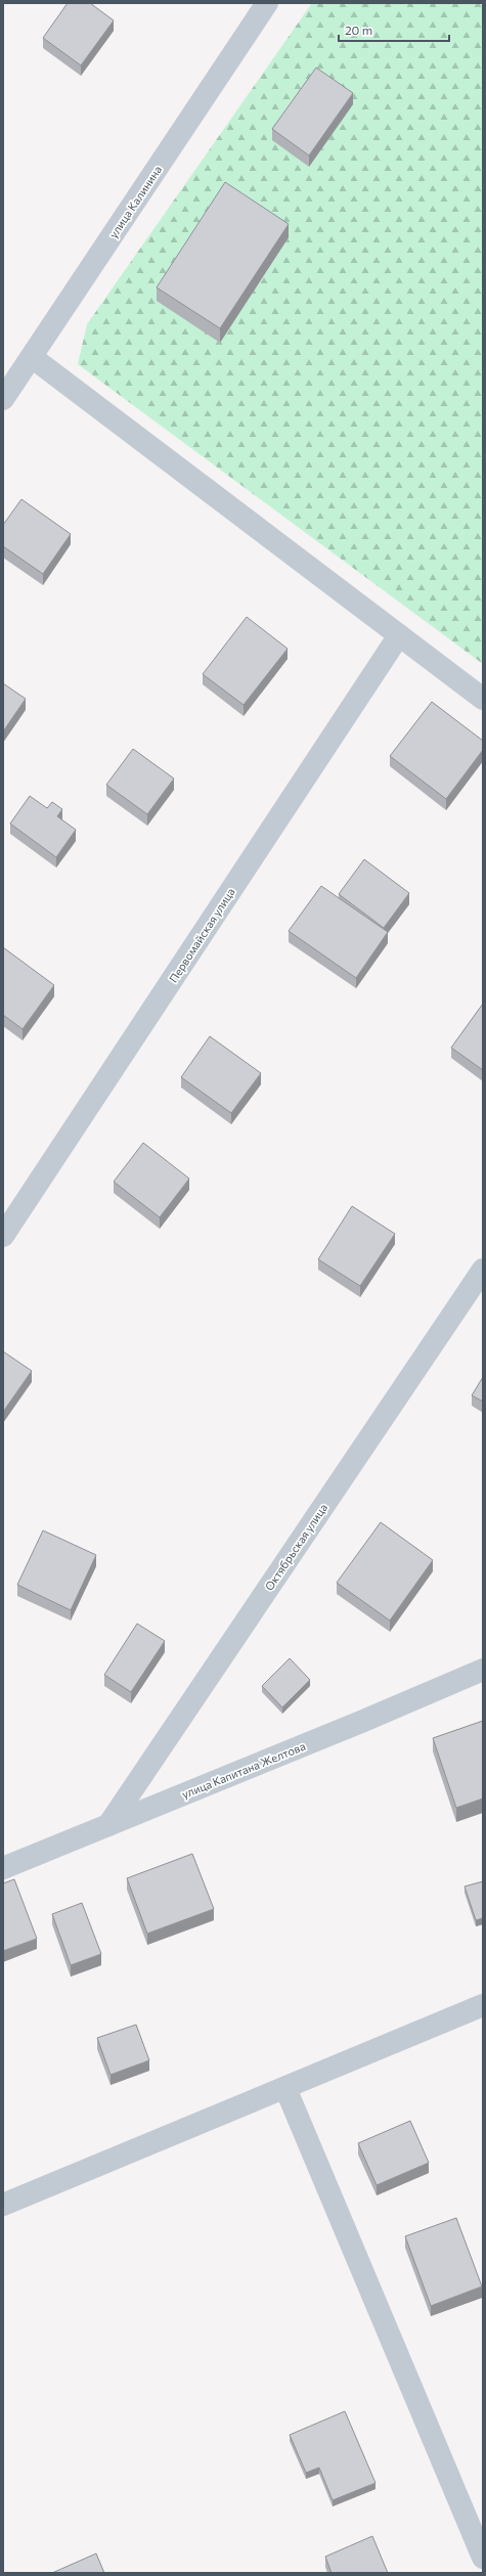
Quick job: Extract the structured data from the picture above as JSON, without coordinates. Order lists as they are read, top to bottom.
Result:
{
  "streets": {
    "street": [
      "улица Калинина",
      "Первомайская улица",
      "Октябрьская улица",
      "улица Капитана Желтова"
    ]
  },
  "crossings": [
    ["Октябрьская улица", "улица Капитана Желтова"]
  ],
  "scale_bar": "20 m"
}
